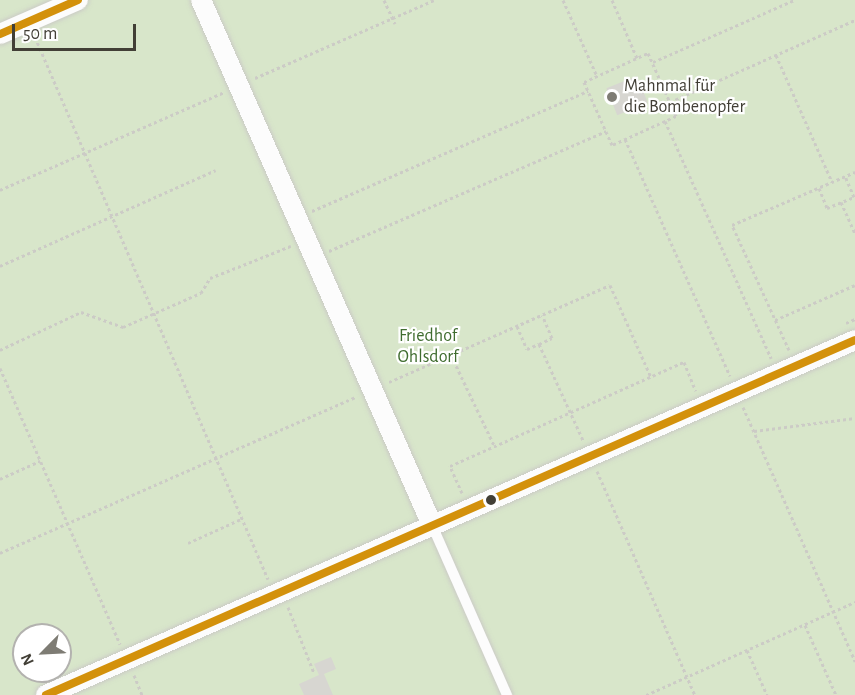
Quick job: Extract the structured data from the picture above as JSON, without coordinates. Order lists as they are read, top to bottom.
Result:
{
  "parks": ["Friedhof Ohlsdorf"],
  "places": ["Mahnmal für die Bombenopfer"],
  "scale_bar": "50 m",
  "north": "bottom left"
}
